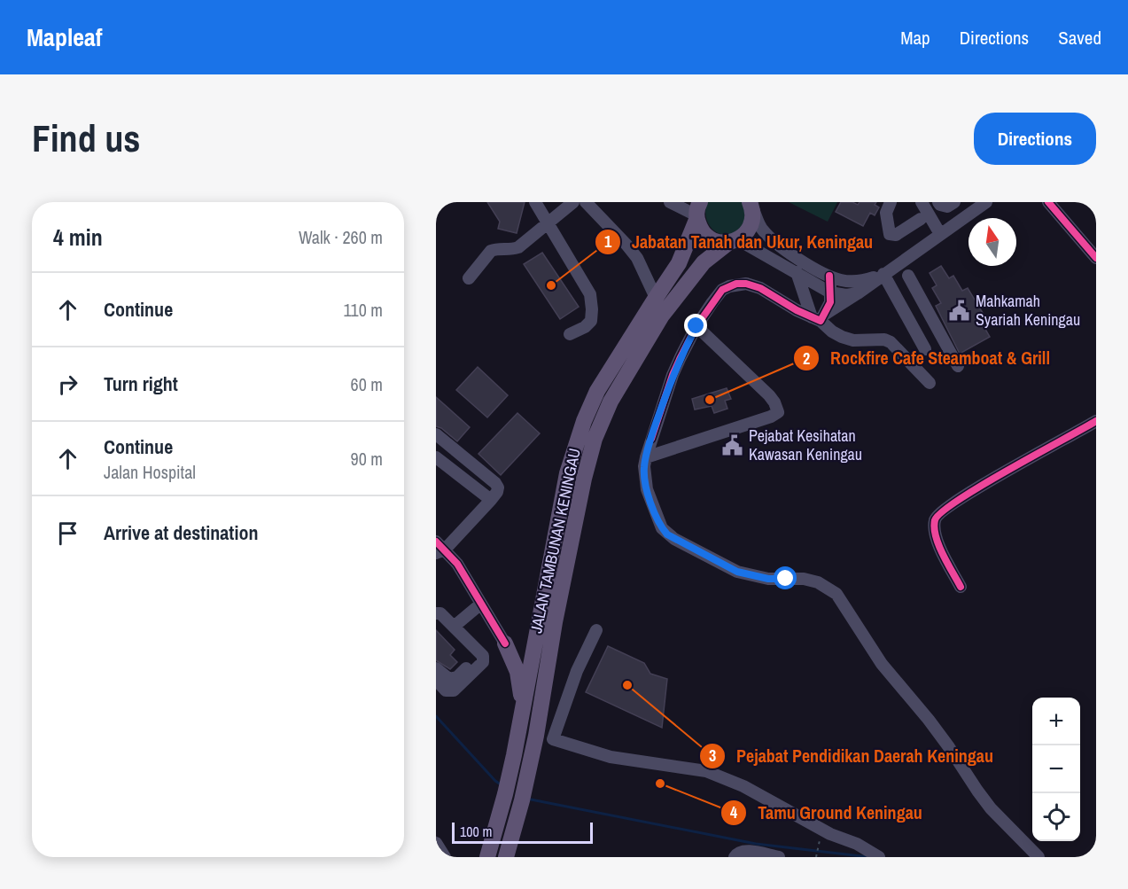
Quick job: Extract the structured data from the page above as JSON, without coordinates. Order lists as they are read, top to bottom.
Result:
{
  "streets": {
    "main road": ["JALAN TAMBUNAN KENINGAU"]
  },
  "places": {
    "other": [
      "Jabatan Tanah dan Ukur, Keningau",
      "Rockfire Cafe Steamboat & Grill",
      "Pejabat Pendidikan Daerah Keningau",
      "Tamu Ground Keningau"
    ],
    "public building": ["Mahkamah Syariah Keningau", "Pejabat Kesihatan Kawasan Keningau"]
  },
  "scale_bar": "100 m",
  "north": "top",
  "page": {
    "header": "Mapleaf",
    "nav": ["Map", "Directions", "Saved"],
    "buttons": "Directions",
    "title": "Find us",
    "heading": ["4 min", "Walk · 260 m"],
    "list": [
      ["Continue", "110 m"],
      ["Turn right", "60 m"],
      ["Continue", "Jalan Hospital", "90 m"],
      "Arrive at destination"
    ],
    "map_buttons": ["+", "−"],
    "scale": "100 m"
  }
}
